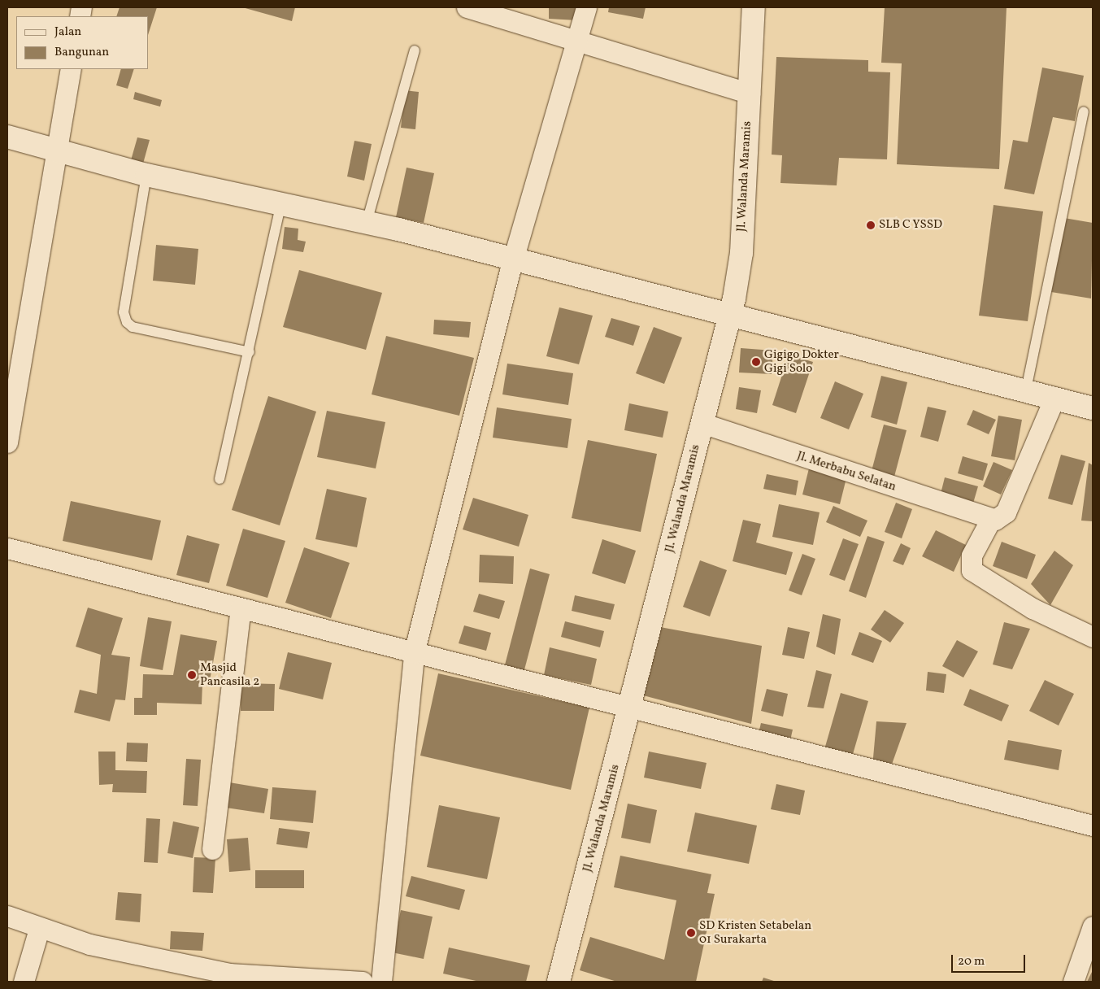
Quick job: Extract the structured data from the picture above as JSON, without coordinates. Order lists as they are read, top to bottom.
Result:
{
  "streets": {
    "main road": ["Jl. Walanda Maramis"],
    "street": ["Jl. Merbabu Selatan"]
  },
  "crossings": [
    ["Jl. Walanda Maramis", "Jl. Merbabu Selatan"]
  ],
  "places": [
    "SLB C YSSD",
    "Gigigo Dokter Gigi Solo",
    "Masjid Pancasila 2",
    "SD Kristen Setabelan 01 Surakarta"
  ],
  "legend": ["Jalan", "Bangunan"],
  "scale_bar": "20 m"
}
